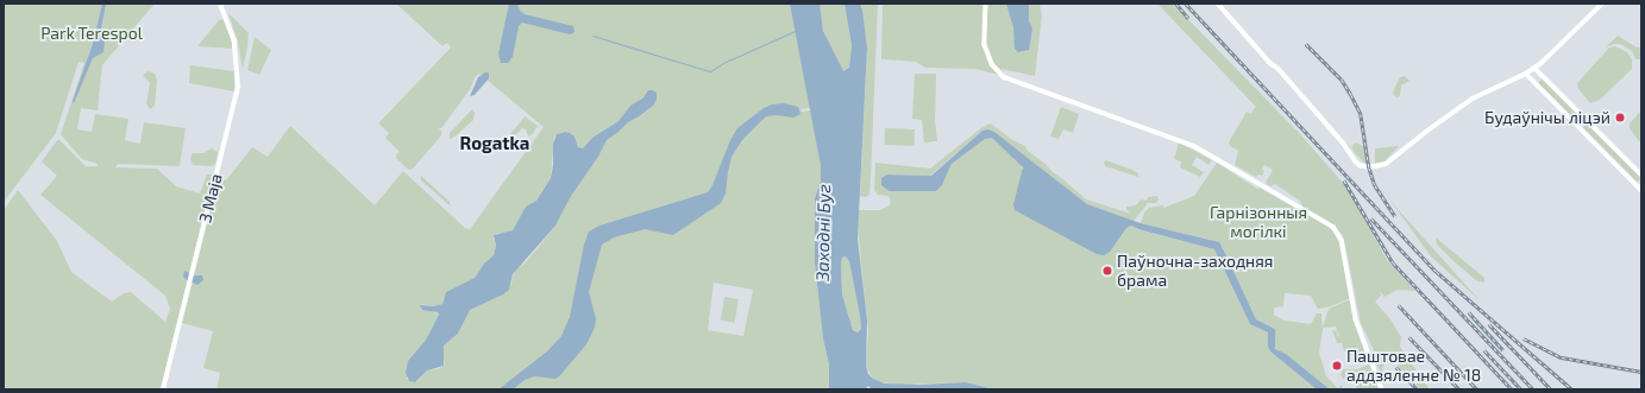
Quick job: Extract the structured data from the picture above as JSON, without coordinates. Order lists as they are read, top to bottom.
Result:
{
  "streets": {
    "main road": ["3 Maja"]
  },
  "districts": ["Rogatka"],
  "water": ["Заходні Буг"],
  "parks": ["Park Terespol", "Гарнізонныя могілкі"],
  "places": ["Будаўнічы ліцэй", "Паўночна-заходняя брама", "Паштовае аддзяленне № 18"]
}
